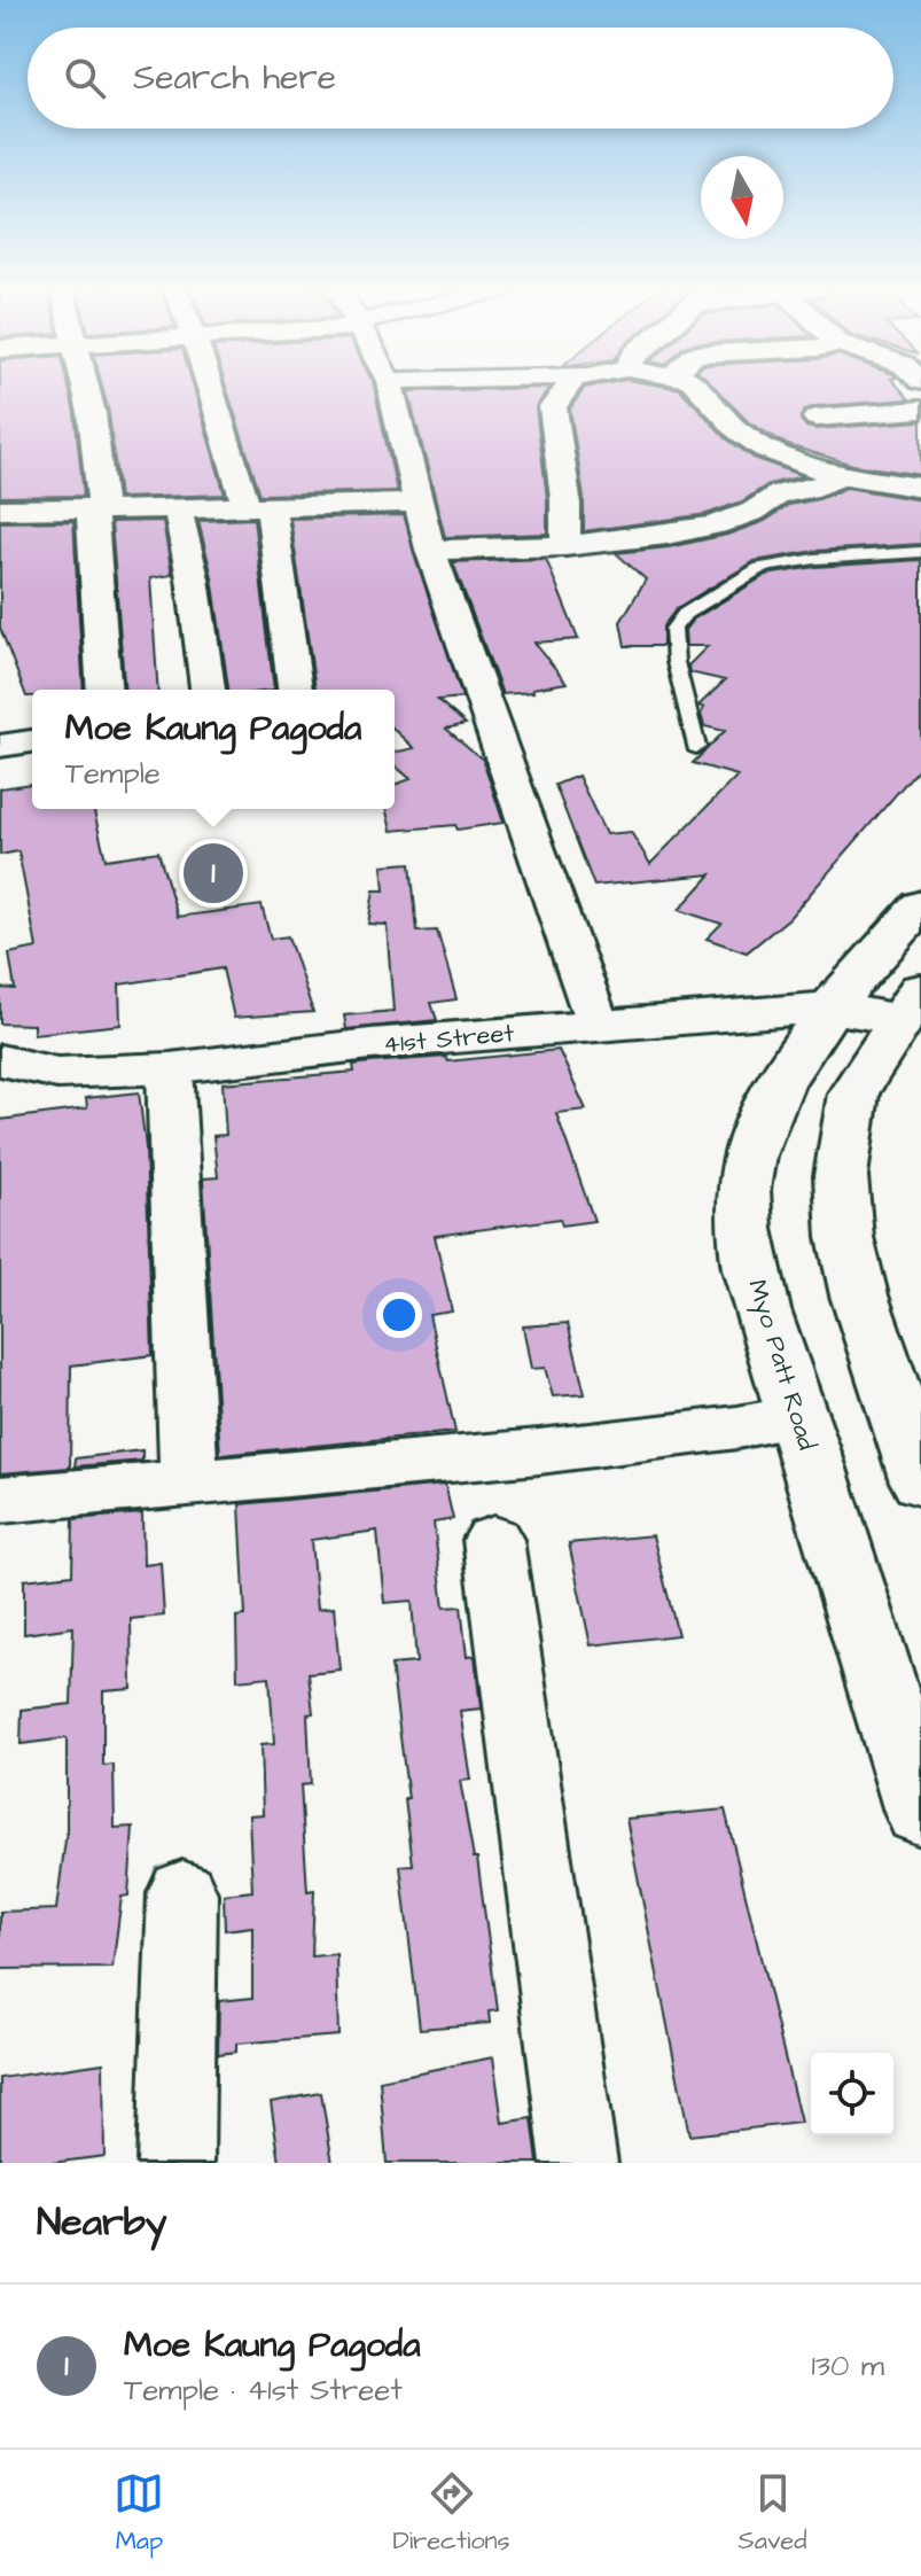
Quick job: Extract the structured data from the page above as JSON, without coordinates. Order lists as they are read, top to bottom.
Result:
{
  "streets": {
    "main road": ["41st Street", "Myo Patt Road"]
  },
  "crossings": [
    ["41st Street", "Myo Patt Road"]
  ],
  "north": "bottom",
  "page": {
    "search": "Search here",
    "popup": ["Moe Kaung Pagoda", "Temple"],
    "pins": "1",
    "heading": "Nearby",
    "list": [
      {
        "mark": "1",
        "name": "Moe Kaung Pagoda",
        "note": "Temple · 41st Street",
        "value": "130 m"
      }
    ],
    "nav": ["Map", "Directions", "Saved"]
  }
}
